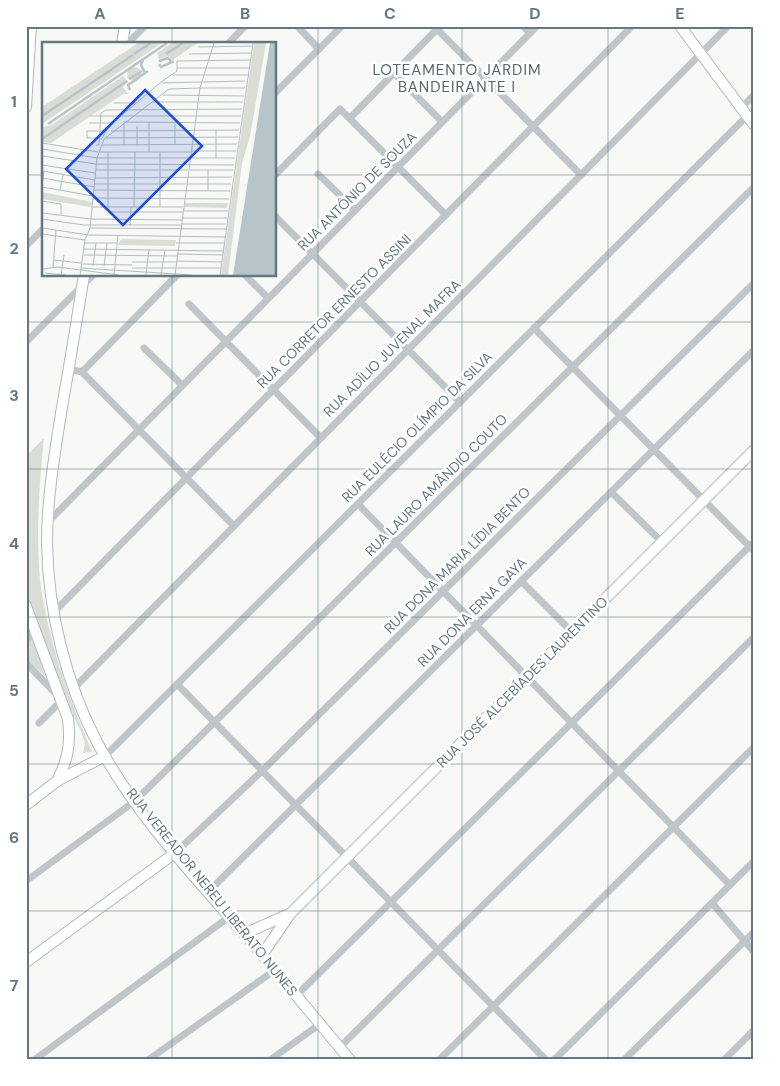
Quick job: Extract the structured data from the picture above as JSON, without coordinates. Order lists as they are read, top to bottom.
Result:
{
  "streets": {
    "main road": ["RUA JOSÉ ALCEBÍADES LAURENTINO", "RUA VEREADOR NEREU LIBERATO NUNES"],
    "street": [
      "RUA ANTÔNIO DE SOUZA",
      "RUA CORRETOR ERNESTO ASSINI",
      "RUA ADÍLIO JUVENAL MAFRA",
      "RUA EULÉCIO OLÍMPIO DA SILVA",
      "RUA LAURO AMÂNDIO COUTO",
      "RUA DONA MARIA LÍDIA BENTO",
      "RUA DONA ERNA GAYA"
    ]
  },
  "crossings": [
    ["RUA ANTÔNIO DE SOUZA", "RUA VEREADOR NEREU LIBERATO NUNES"],
    ["RUA CORRETOR ERNESTO ASSINI", "RUA VEREADOR NEREU LIBERATO NUNES"],
    ["RUA ADÍLIO JUVENAL MAFRA", "RUA VEREADOR NEREU LIBERATO NUNES"],
    ["RUA EULÉCIO OLÍMPIO DA SILVA", "RUA VEREADOR NEREU LIBERATO NUNES"],
    ["RUA LAURO AMÂNDIO COUTO", "RUA VEREADOR NEREU LIBERATO NUNES"],
    ["RUA DONA MARIA LÍDIA BENTO", "RUA VEREADOR NEREU LIBERATO NUNES"],
    ["RUA DONA ERNA GAYA", "RUA VEREADOR NEREU LIBERATO NUNES"],
    ["RUA JOSÉ ALCEBÍADES LAURENTINO", "RUA VEREADOR NEREU LIBERATO NUNES"]
  ],
  "districts": ["LOTEAMENTO JARDIM BANDEIRANTE I"],
  "grid": {
    "columns": [
      "A",
      "B",
      "C",
      "D",
      "E"
    ],
    "rows": [
      "1",
      "2",
      "3",
      "4",
      "5",
      "6",
      "7"
    ]
  }
}
